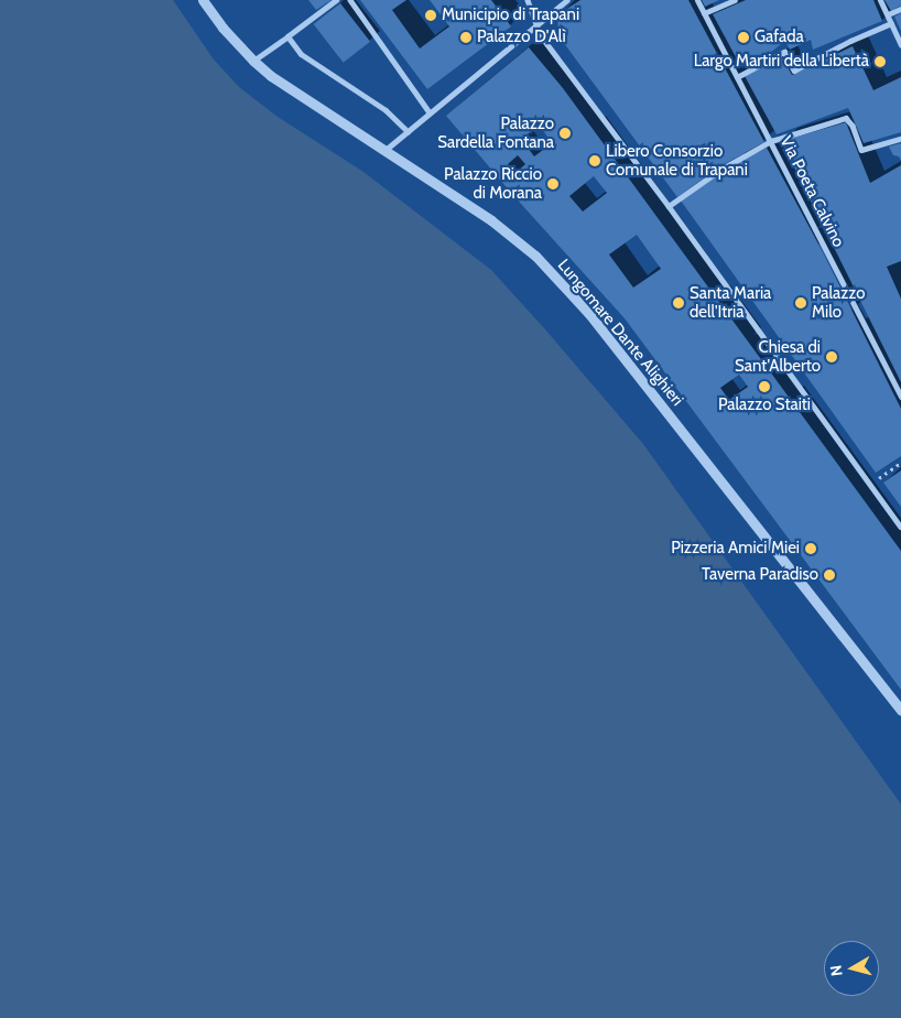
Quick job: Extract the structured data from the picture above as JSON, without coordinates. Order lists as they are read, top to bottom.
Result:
{
  "streets": {
    "street": ["Via Poeta Calvino", "Lungomare Dante Alighieri"]
  },
  "places": [
    "Municipio di Trapani",
    "Palazzo D'Alì",
    "Gafada",
    "Largo Martiri della Libertà",
    "Palazzo Sardella Fontana",
    "Libero Consorzio Comunale di Trapani",
    "Palazzo Riccio di Morana",
    "Santa Maria dell'Itria",
    "Palazzo Milo",
    "Chiesa di Sant'Alberto",
    "Palazzo Staiti",
    "Pizzeria Amici Miei",
    "Taverna Paradiso"
  ],
  "north": "left"
}
